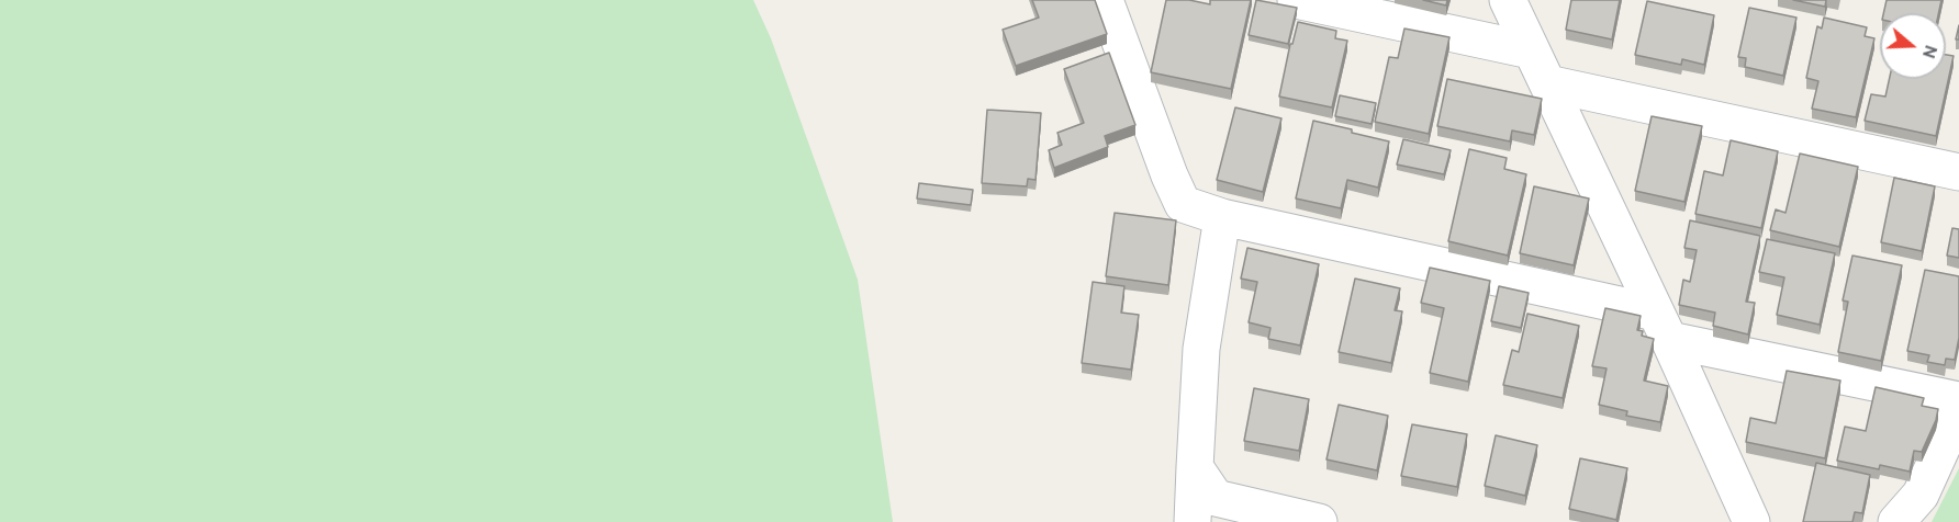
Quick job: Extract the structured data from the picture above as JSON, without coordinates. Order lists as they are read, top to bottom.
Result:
{
  "north": "right"
}
